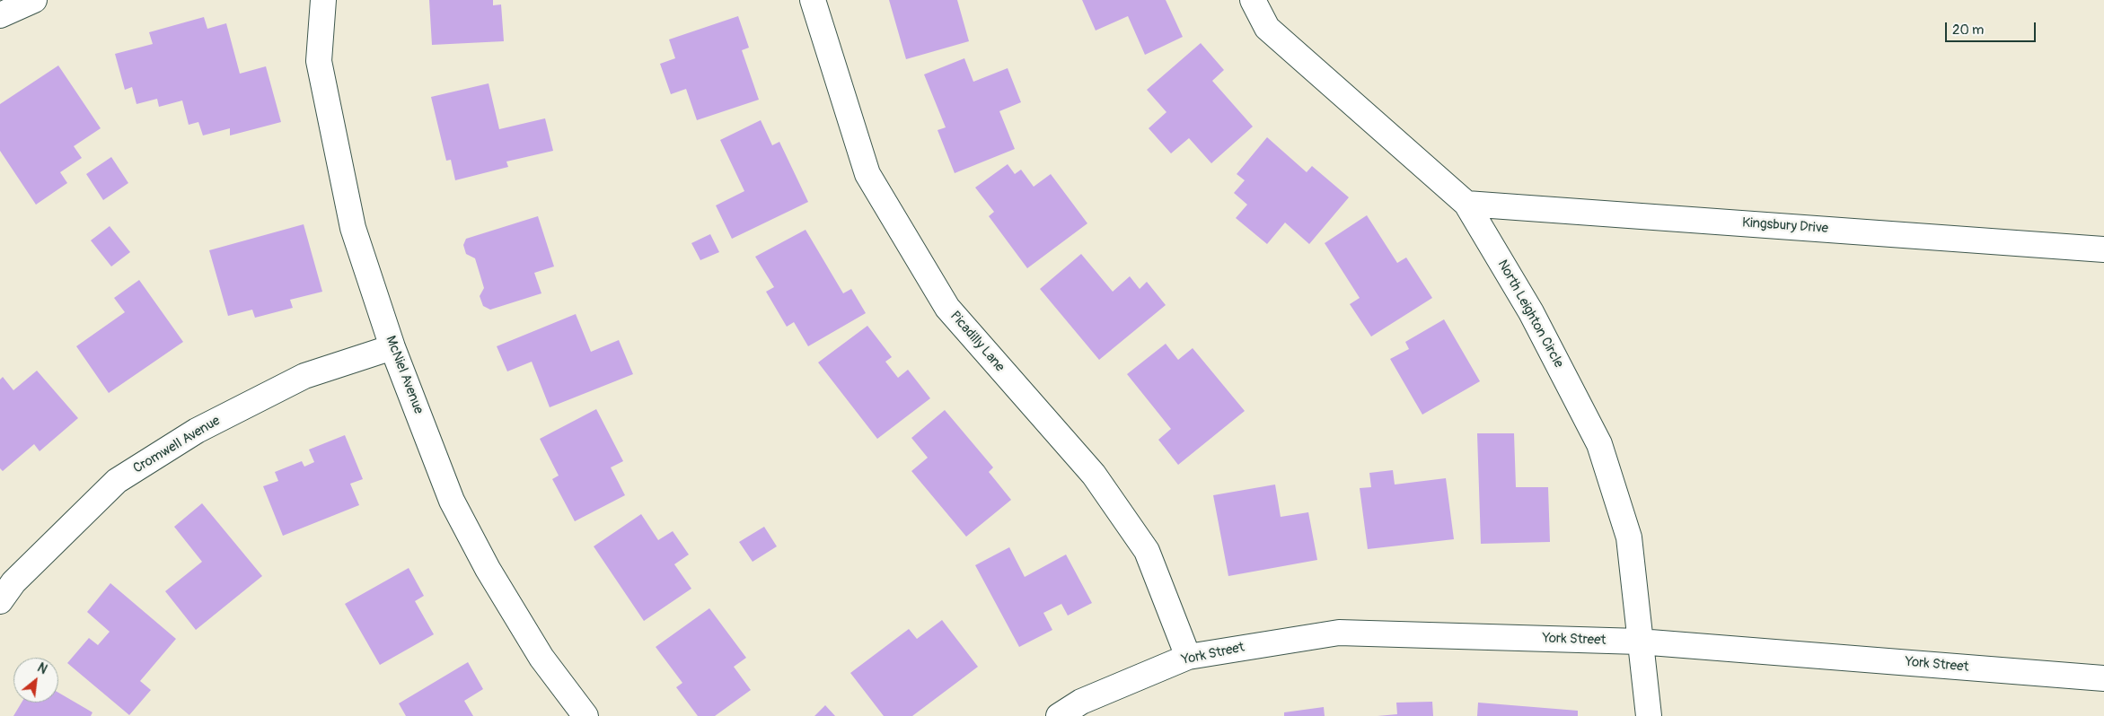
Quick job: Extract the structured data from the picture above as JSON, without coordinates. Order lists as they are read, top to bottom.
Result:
{
  "streets": {
    "street": [
      "Kingsbury Drive",
      "North Leighton Circle",
      "Picadilly Lane",
      "McNiel Avenue",
      "Cromwell Avenue",
      "York Street"
    ]
  },
  "crossings": [
    ["Kingsbury Drive", "North Leighton Circle"],
    ["North Leighton Circle", "York Street"],
    ["Picadilly Lane", "York Street"],
    ["McNiel Avenue", "Cromwell Avenue"]
  ],
  "scale_bar": "20 m",
  "north": "top right"
}
